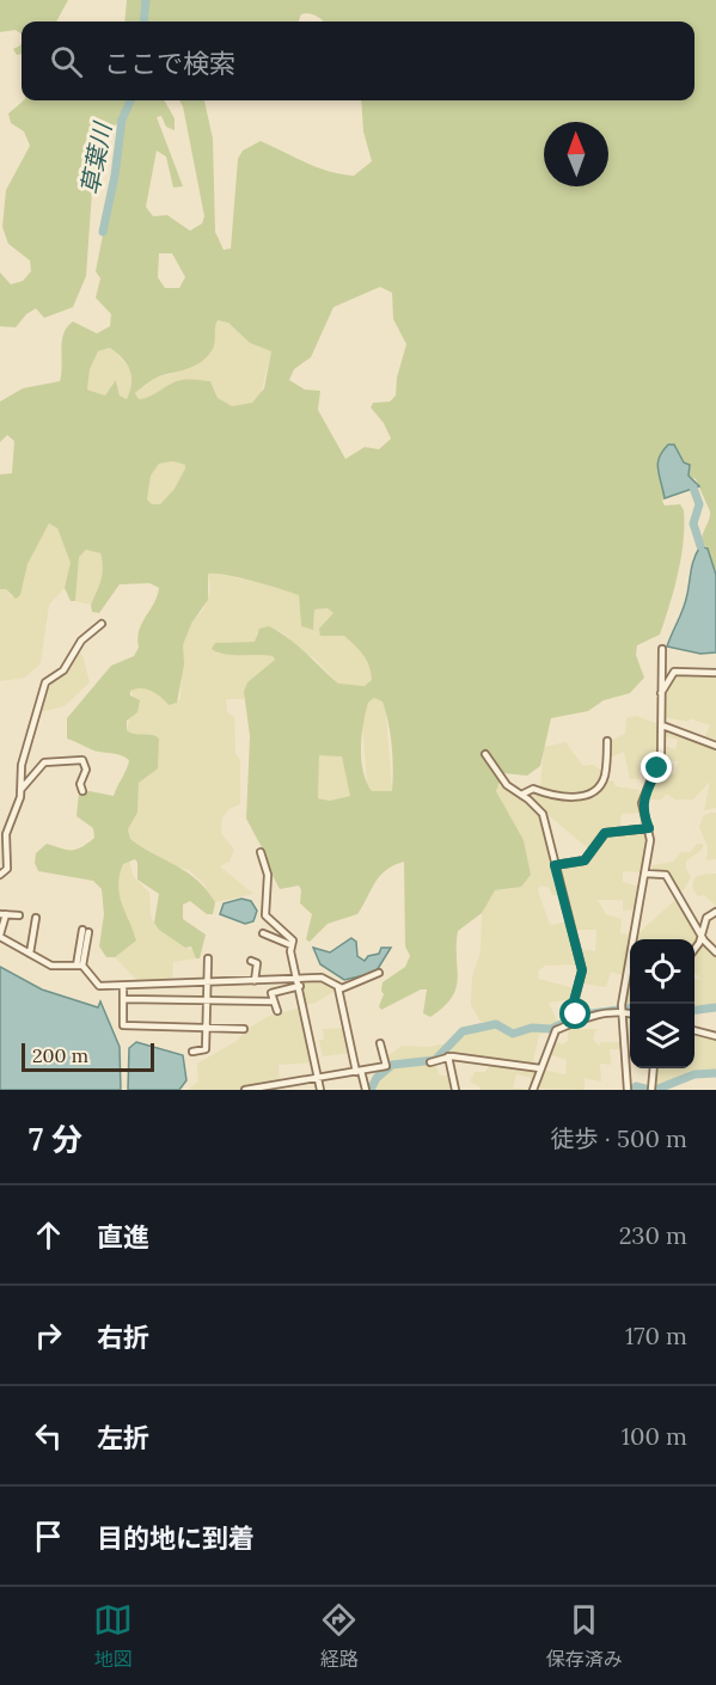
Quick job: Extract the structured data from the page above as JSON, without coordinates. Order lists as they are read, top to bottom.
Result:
{
  "water": ["草葉川"],
  "scale_bar": "200 m",
  "north": "top",
  "page": {
    "search": "ここで検索",
    "scale": "200 m",
    "heading": ["7 分", "徒歩 · 500 m"],
    "list": [
      ["直進", "230 m"],
      ["右折", "170 m"],
      ["左折", "100 m"],
      "目的地に到着"
    ],
    "nav": ["地図", "経路", "保存済み"]
  }
}
